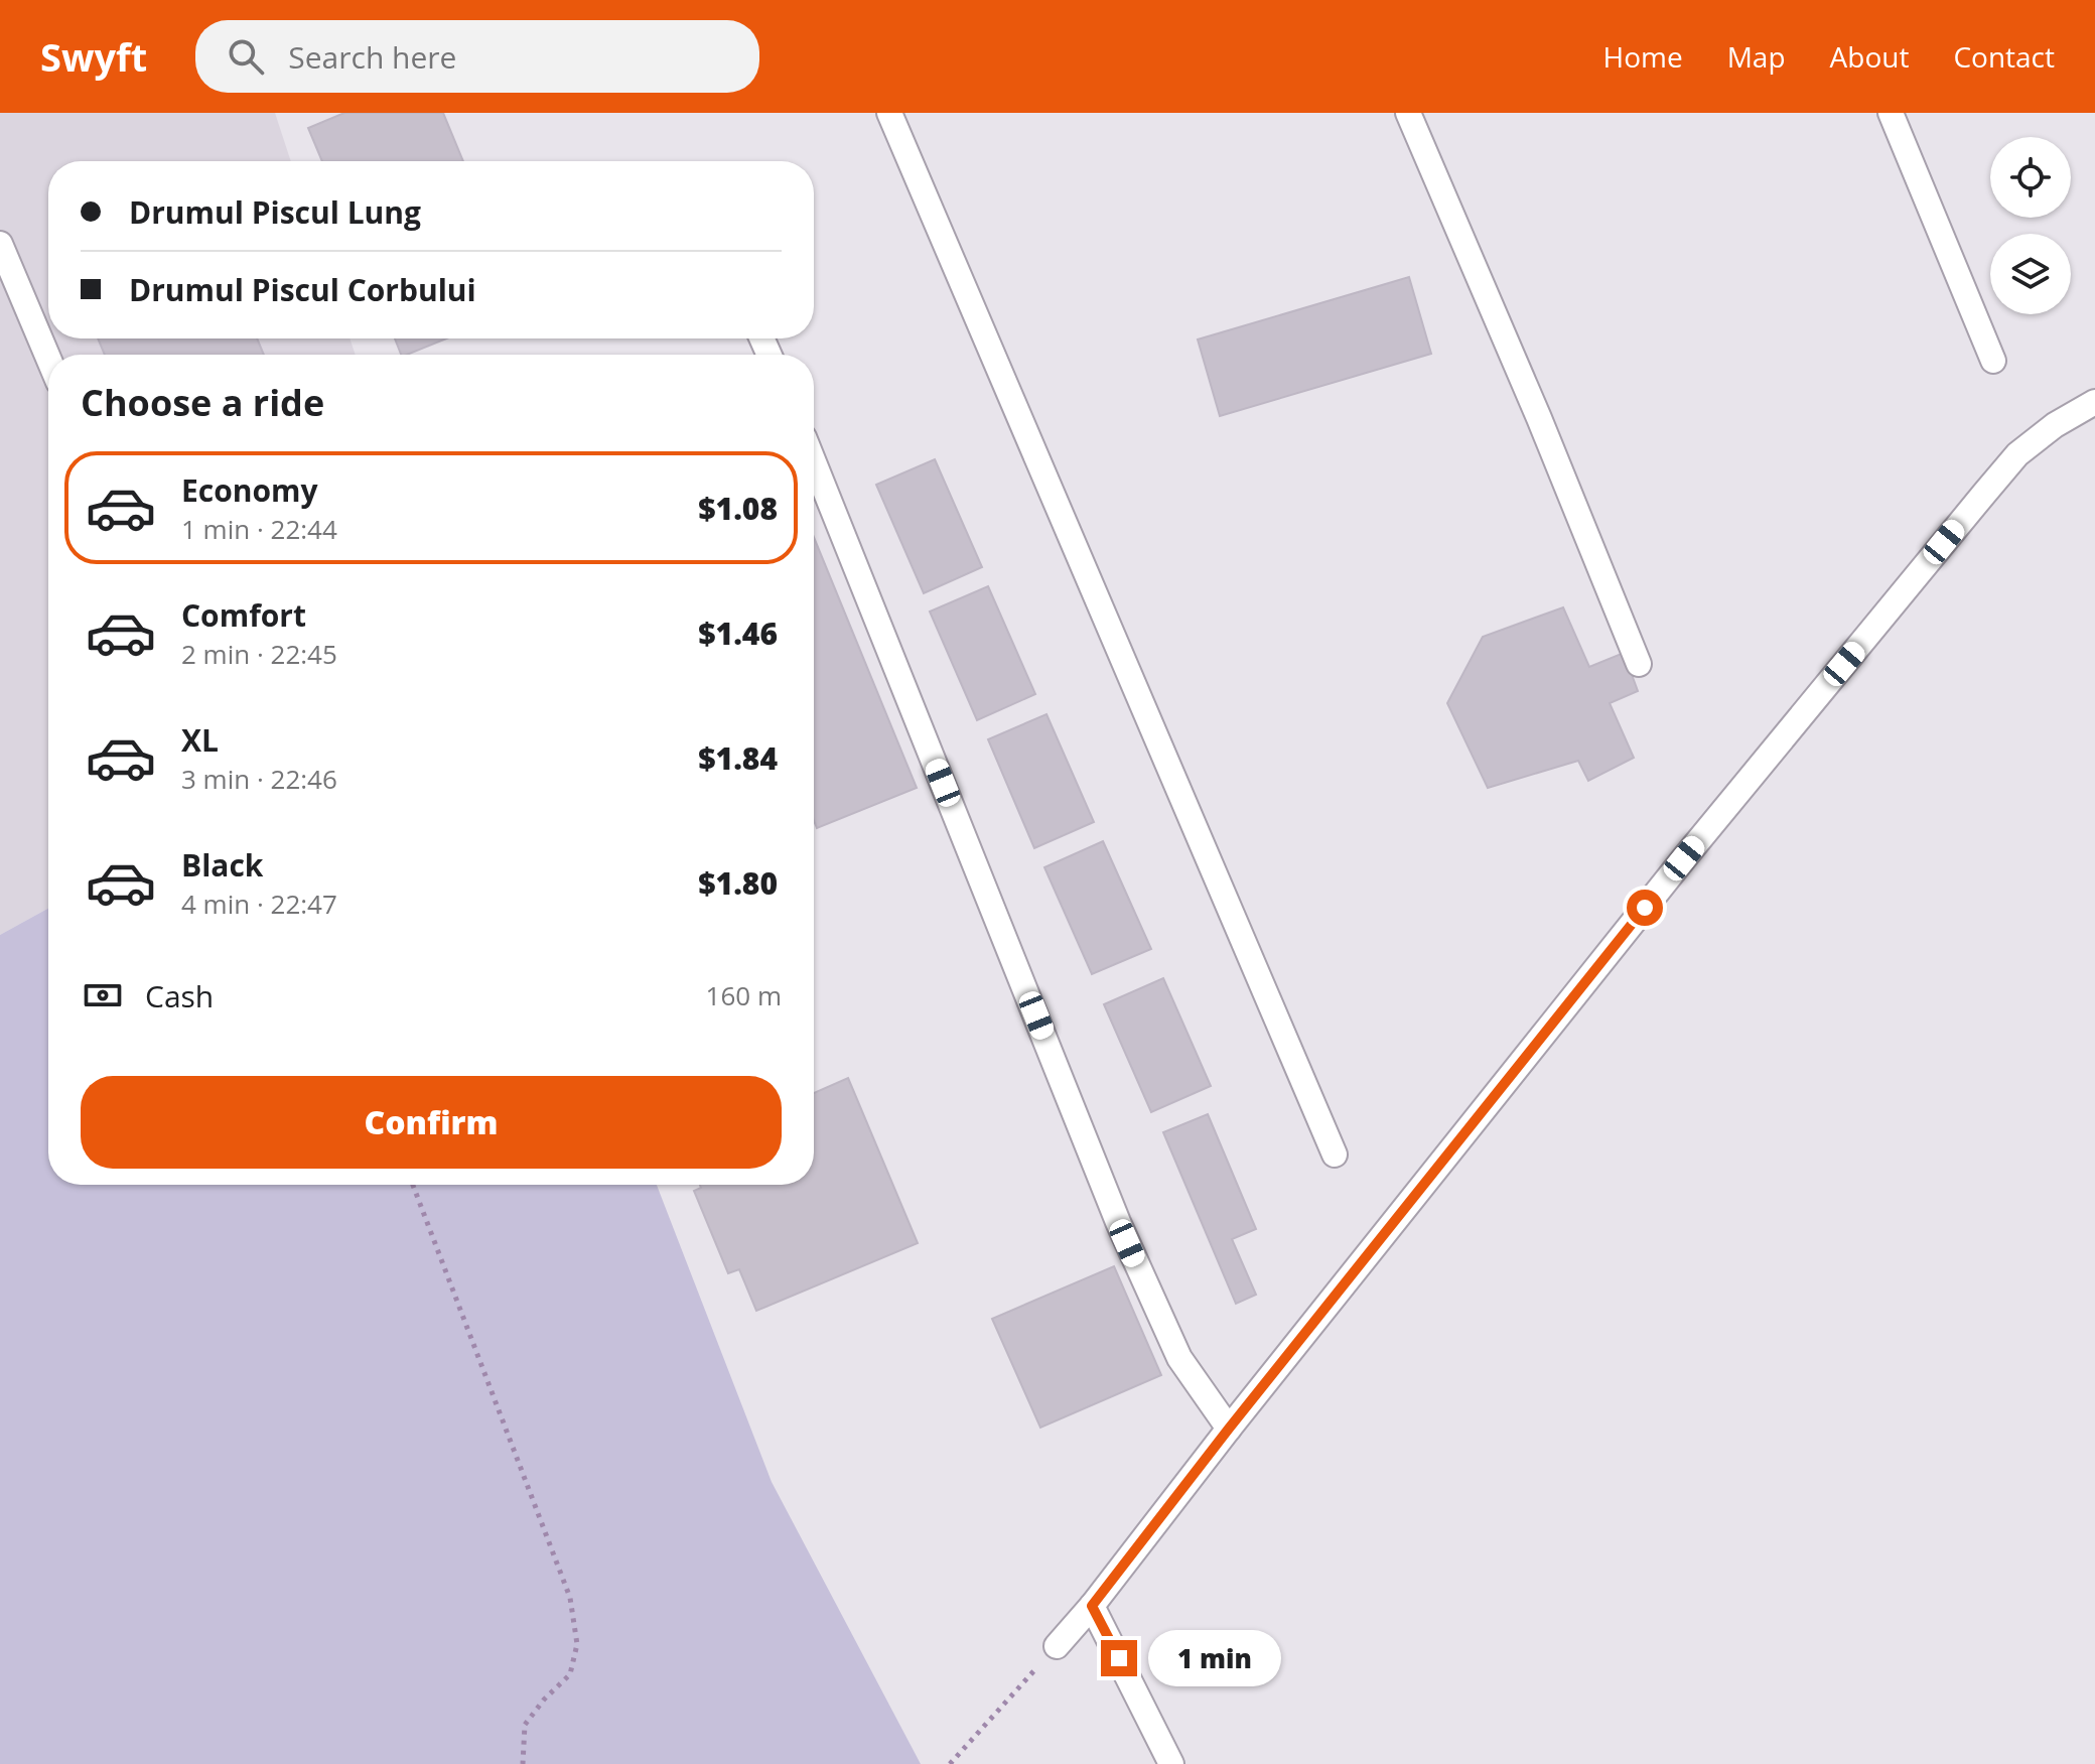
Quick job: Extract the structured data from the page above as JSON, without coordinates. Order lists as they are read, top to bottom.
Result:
{
  "page": {
    "header": "Swyft",
    "search": "Search here",
    "nav": [
      "Home",
      "Map",
      "About",
      "Contact"
    ],
    "banner": ["Drumul Piscul Lung", "Drumul Piscul Corbului"],
    "heading": "Choose a ride",
    "list": [
      {
        "name": "Economy",
        "note": "1 min · 22:44",
        "value": "$1.08"
      },
      {
        "name": "Comfort",
        "note": "2 min · 22:45",
        "value": "$1.46"
      },
      {
        "name": "XL",
        "note": "3 min · 22:46",
        "value": "$1.84"
      },
      {
        "name": "Black",
        "note": "4 min · 22:47",
        "value": "$1.80"
      }
    ],
    "pay": ["Cash", "160 m"],
    "buttons": "Confirm",
    "bubble": "1 min"
  }
}
